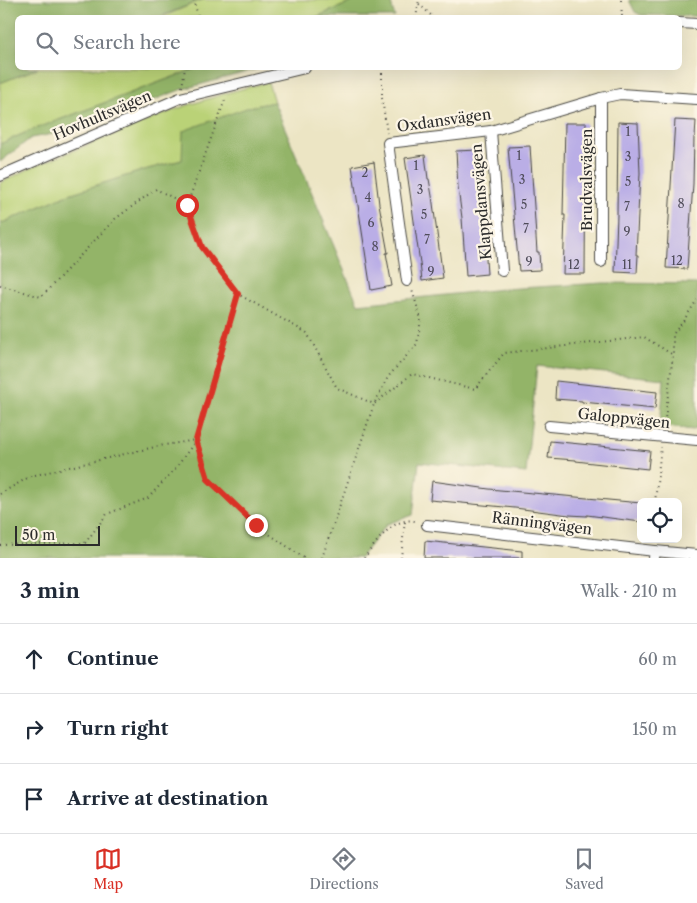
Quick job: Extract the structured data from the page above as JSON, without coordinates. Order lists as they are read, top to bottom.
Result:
{
  "streets": {
    "street": [
      "Hovhultsvägen",
      "Oxdansvägen",
      "Brudvalsvägen",
      "Klappdansvägen",
      "Galoppvägen",
      "Ränningvägen"
    ]
  },
  "crossings": [
    ["Oxdansvägen", "Brudvalsvägen"],
    ["Oxdansvägen", "Klappdansvägen"]
  ],
  "house_numbers": [
    "1",
    "1",
    "3",
    "1",
    "2",
    "3",
    "5",
    "3",
    "4",
    "8",
    "5",
    "7",
    "5",
    "6",
    "7",
    "9",
    "7",
    "8",
    "12",
    "9",
    "12",
    "11",
    "9"
  ],
  "scale_bar": "50 m",
  "page": {
    "search": "Search here",
    "scale": "50 m",
    "heading": ["3 min", "Walk · 210 m"],
    "list": [
      ["Continue", "60 m"],
      ["Turn right", "150 m"],
      "Arrive at destination"
    ],
    "nav": ["Map", "Directions", "Saved"]
  }
}
